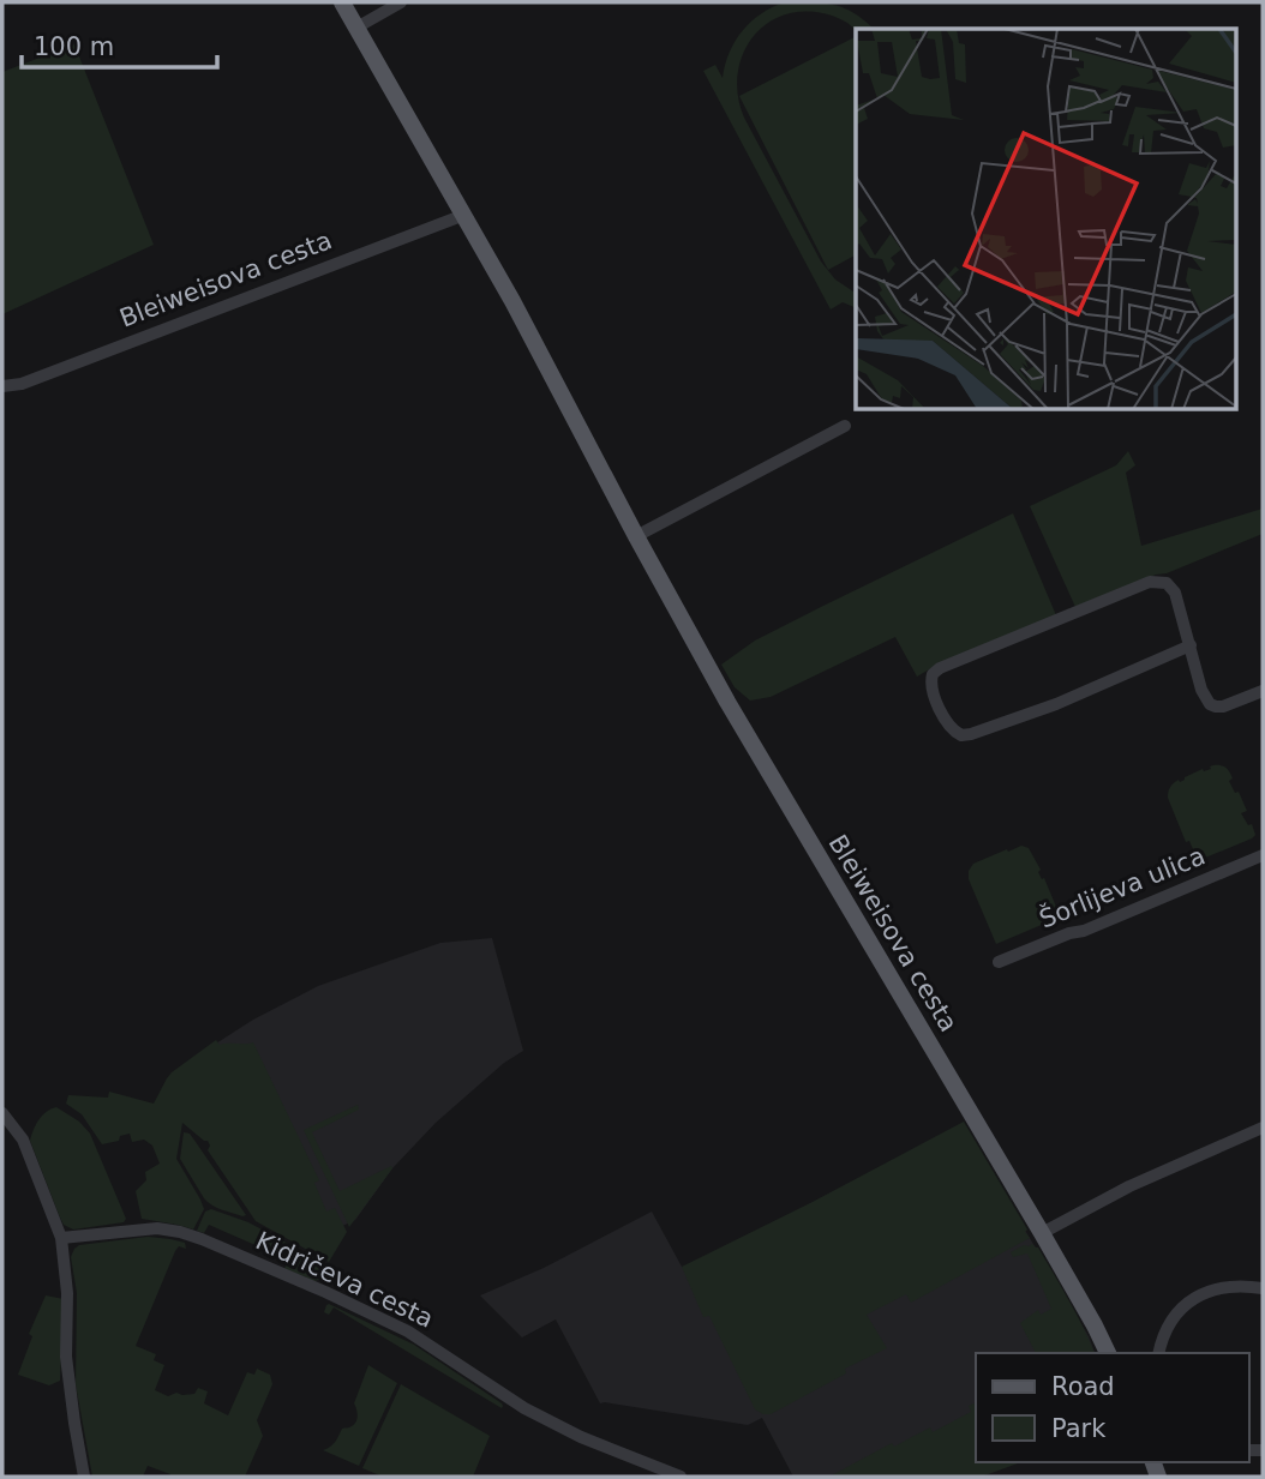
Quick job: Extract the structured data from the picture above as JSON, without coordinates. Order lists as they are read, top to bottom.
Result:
{
  "streets": {
    "main road": ["Bleiweisova cesta"],
    "street": ["Šorlijeva ulica", "Kidričeva cesta"]
  },
  "legend": ["Road", "Park"],
  "scale_bar": "100 m"
}
